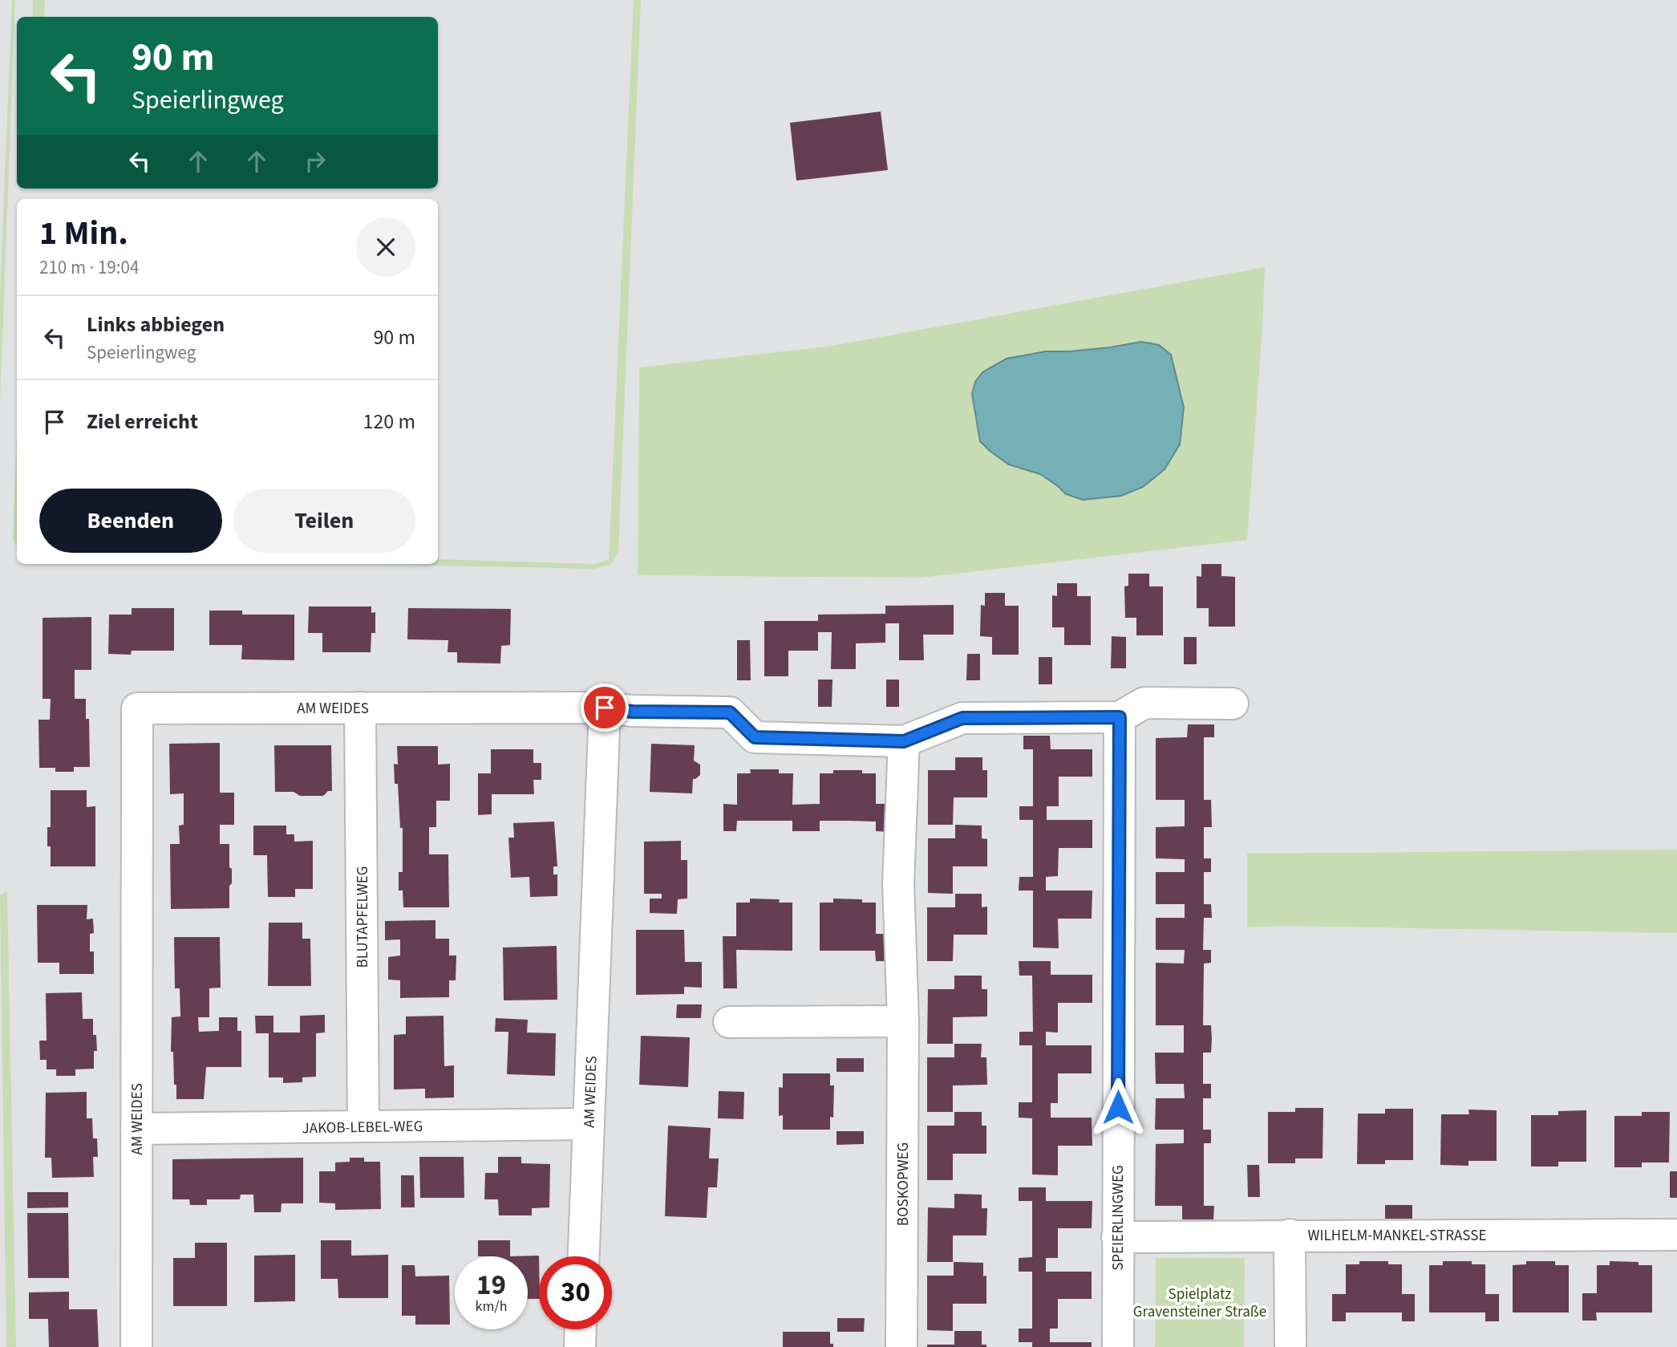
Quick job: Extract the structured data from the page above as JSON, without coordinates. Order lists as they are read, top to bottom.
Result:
{
  "streets": {
    "street": [
      "AM WEIDES",
      "BLUTAPFELWEG",
      "JAKOB-LEBEL-WEG",
      "BOSKOPWEG",
      "SPEIERLINGWEG",
      "WILHELM-MANKEL-STRASSE"
    ]
  },
  "crossings": [
    ["AM WEIDES", "BLUTAPFELWEG"],
    ["AM WEIDES", "JAKOB-LEBEL-WEG"],
    ["BLUTAPFELWEG", "JAKOB-LEBEL-WEG"],
    ["SPEIERLINGWEG", "WILHELM-MANKEL-STRASSE"]
  ],
  "parks": ["Spielplatz Gravensteiner Straße"],
  "page": {
    "turn": ["90 m", "Speierlingweg"],
    "heading": ["1 Min.", "210 m · 19:04"],
    "list": [
      {
        "name": "Links abbiegen",
        "note": "Speierlingweg",
        "value": "90 m"
      },
      {
        "name": "Ziel erreicht",
        "value": "120 m"
      }
    ],
    "buttons": ["Beenden", "Teilen"],
    "speed": "19 km/h",
    "limit": "30"
  }
}
